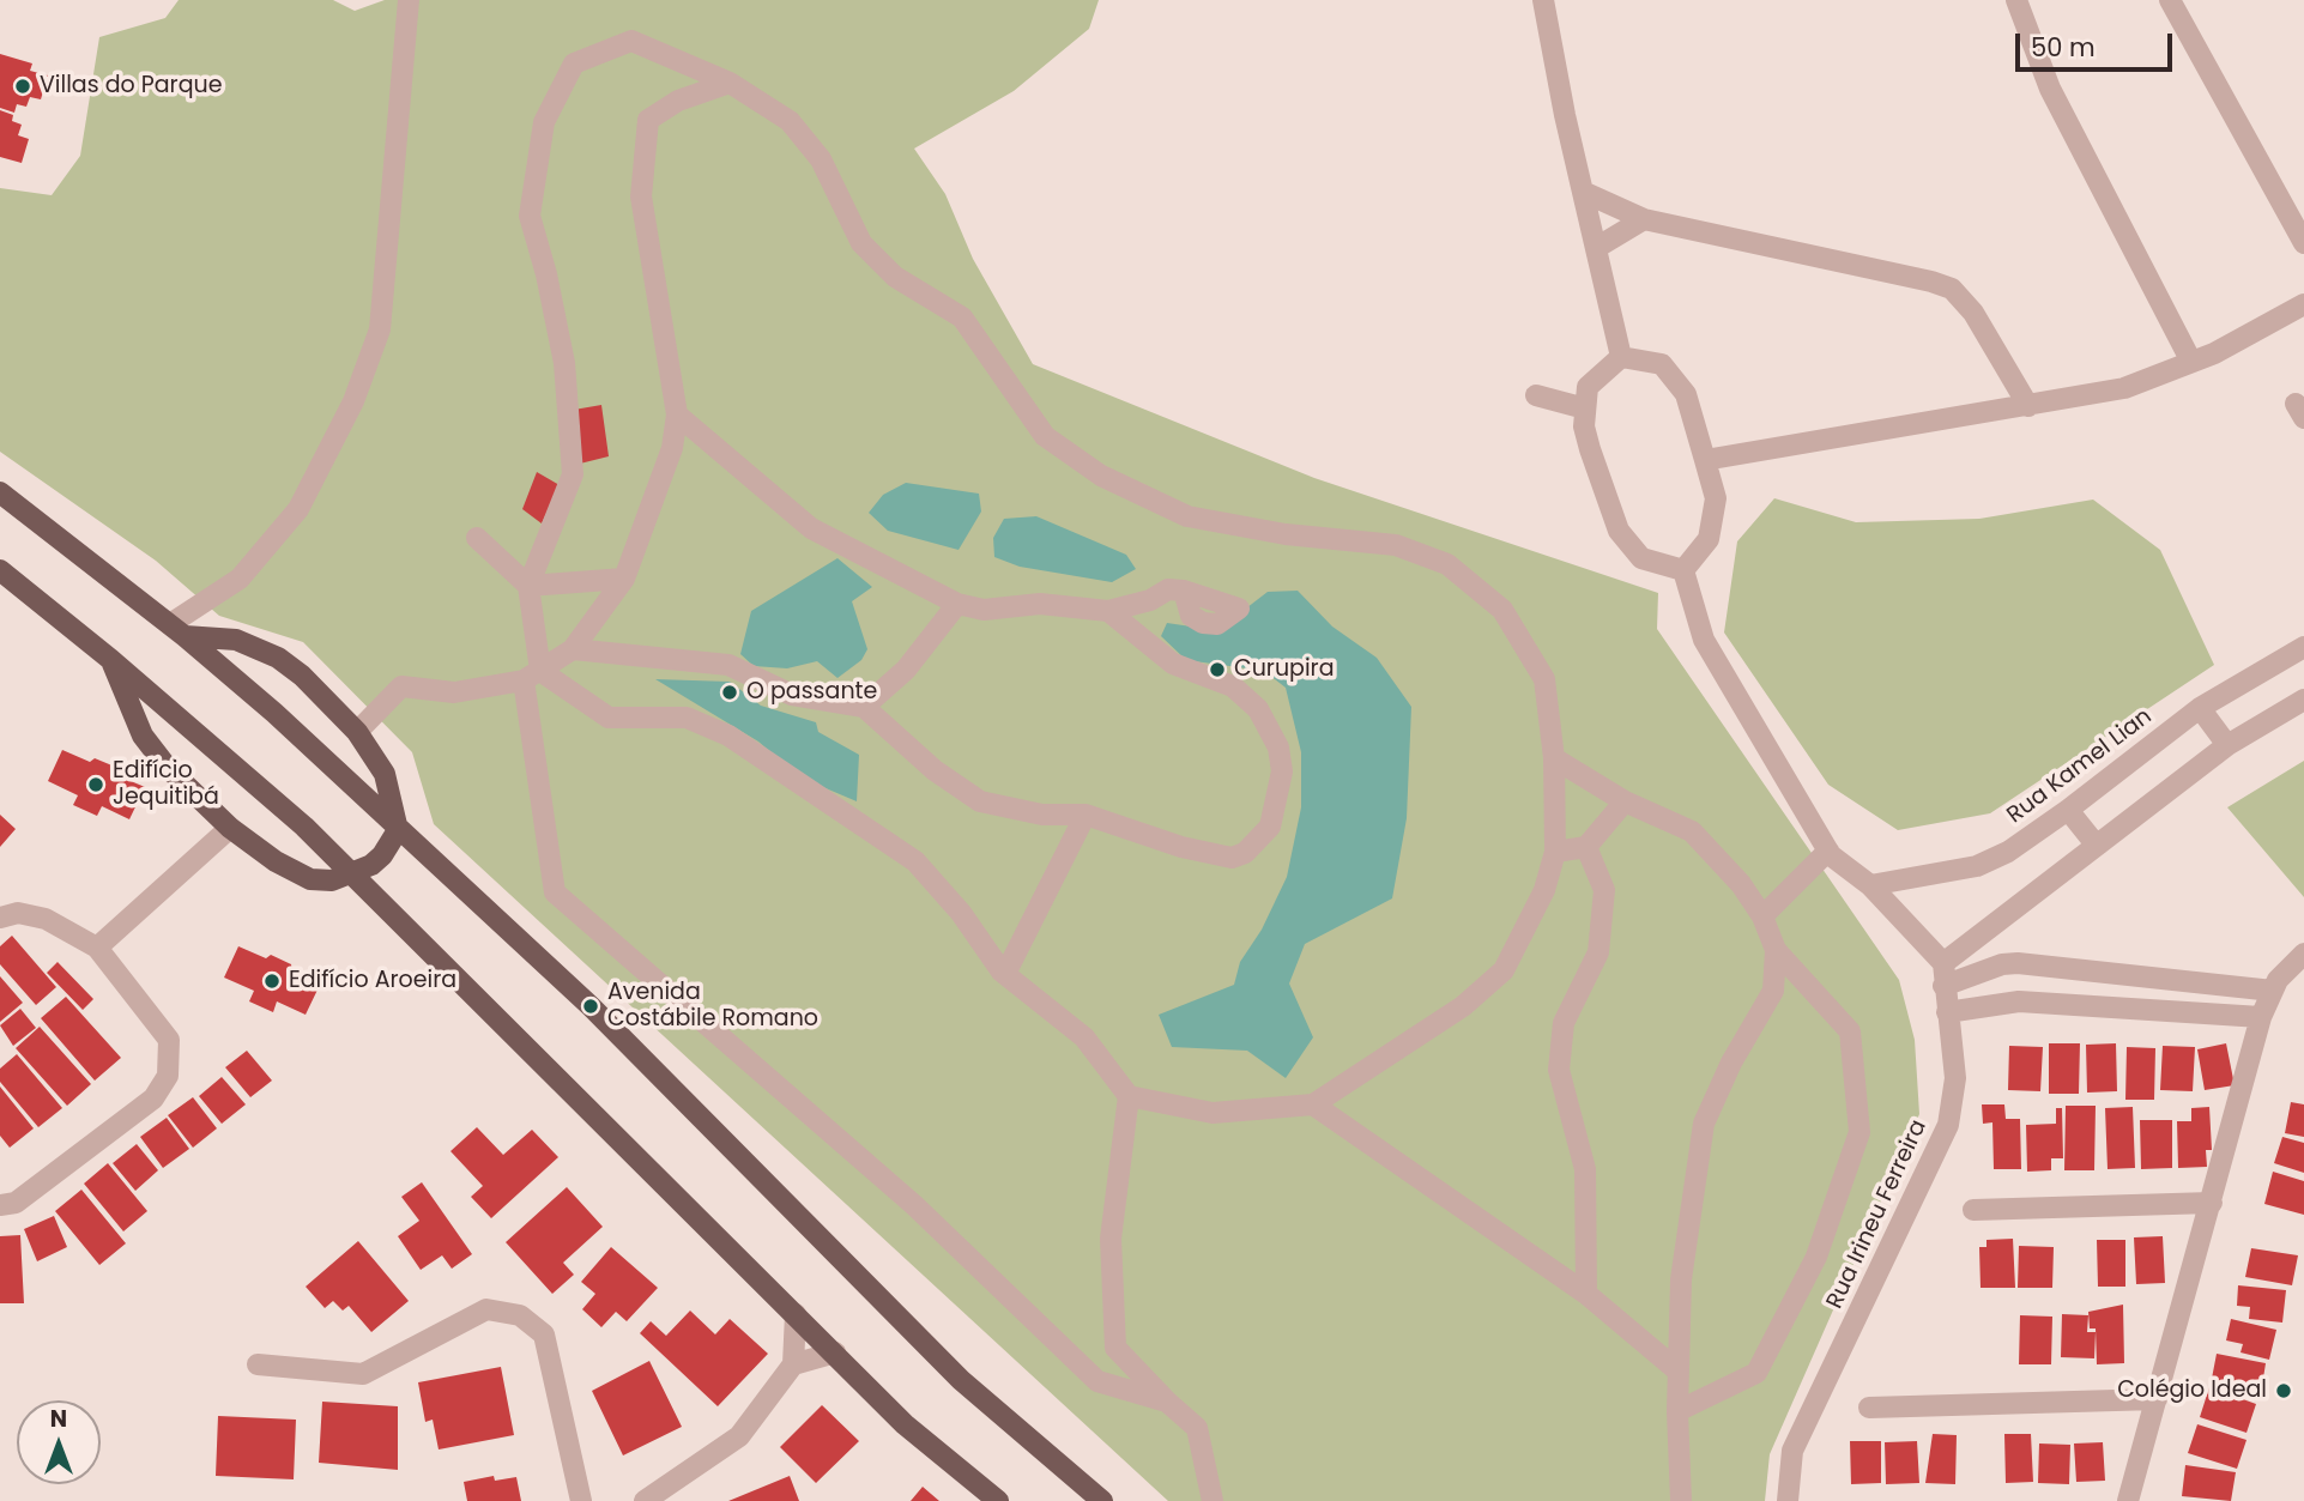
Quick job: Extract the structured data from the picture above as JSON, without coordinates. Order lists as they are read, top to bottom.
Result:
{
  "streets": {
    "street": ["Rua Kamel Lian", "Rua Irineu Ferreira"]
  },
  "places": [
    "Villas do Parque",
    "Curupira",
    "O passante",
    "Edifício Jequitibá",
    "Edifício Aroeira",
    "Avenida Costábile Romano",
    "Colégio Ideal"
  ],
  "scale_bar": "50 m",
  "north": "top"
}
